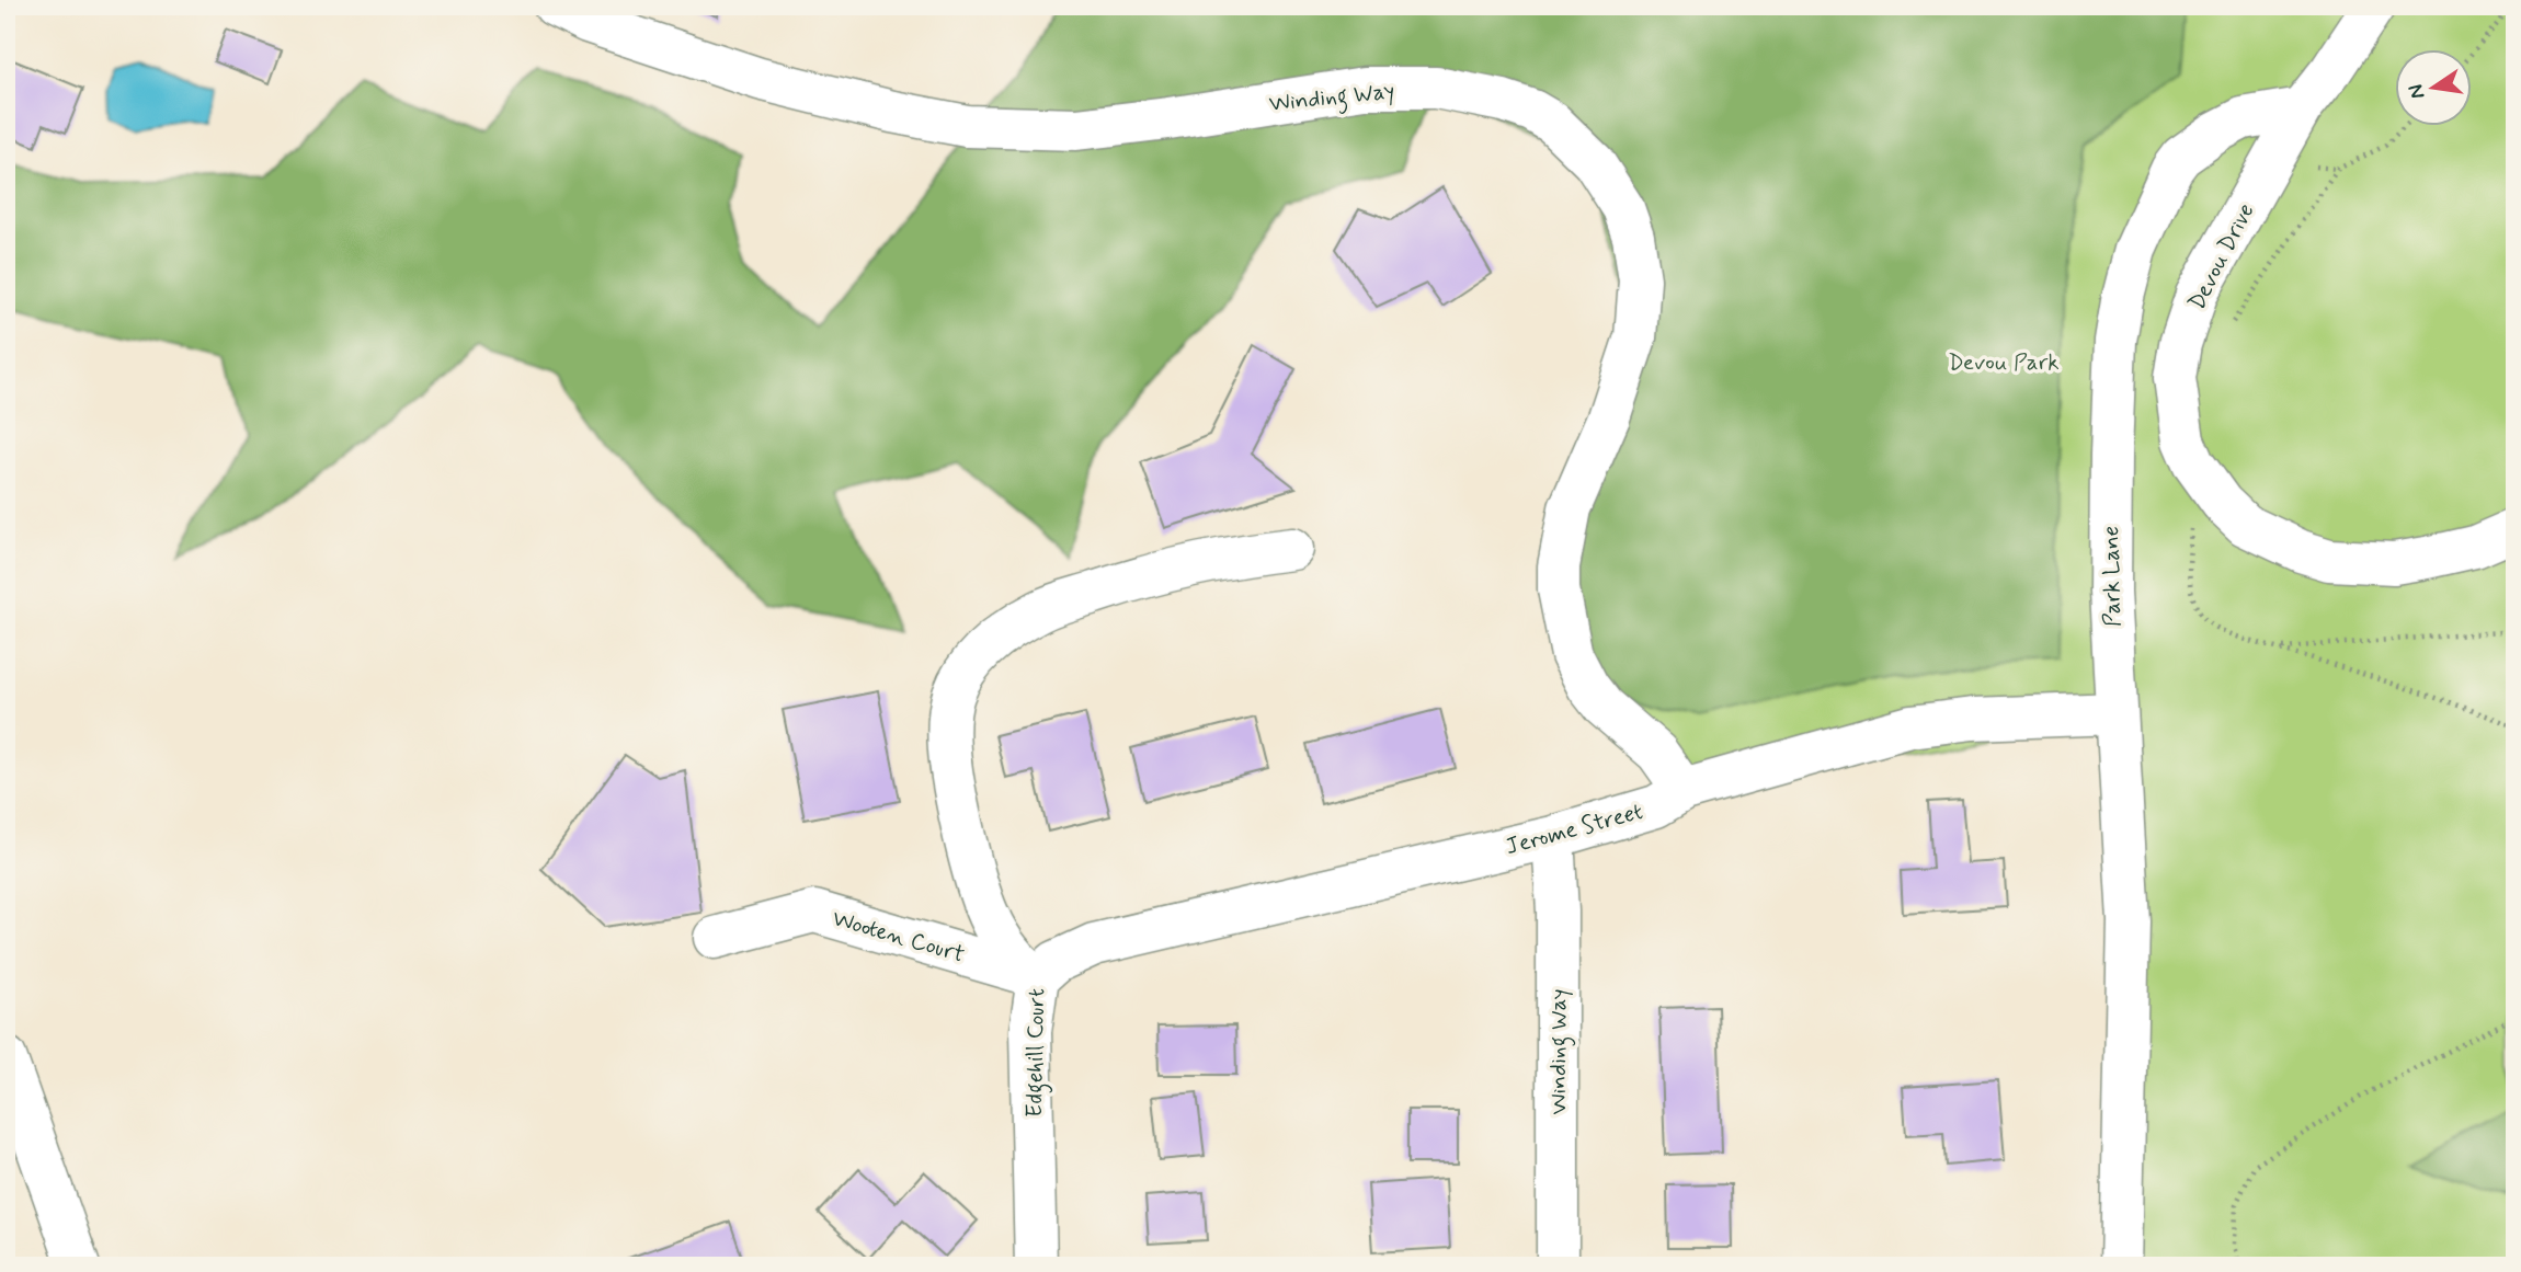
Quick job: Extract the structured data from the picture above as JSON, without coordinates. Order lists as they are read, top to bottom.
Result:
{
  "streets": {
    "street": [
      "Winding Way",
      "Devou Drive",
      "Park Lane",
      "Jerome Street",
      "Wooten Court",
      "Edgehill Court"
    ]
  },
  "crossings": [
    ["Winding Way", "Jerome Street"],
    ["Devou Drive", "Park Lane"],
    ["Park Lane", "Jerome Street"],
    ["Jerome Street", "Wooten Court"],
    ["Jerome Street", "Edgehill Court"],
    ["Wooten Court", "Edgehill Court"]
  ],
  "parks": ["Devou Park"],
  "north": "left"
}
